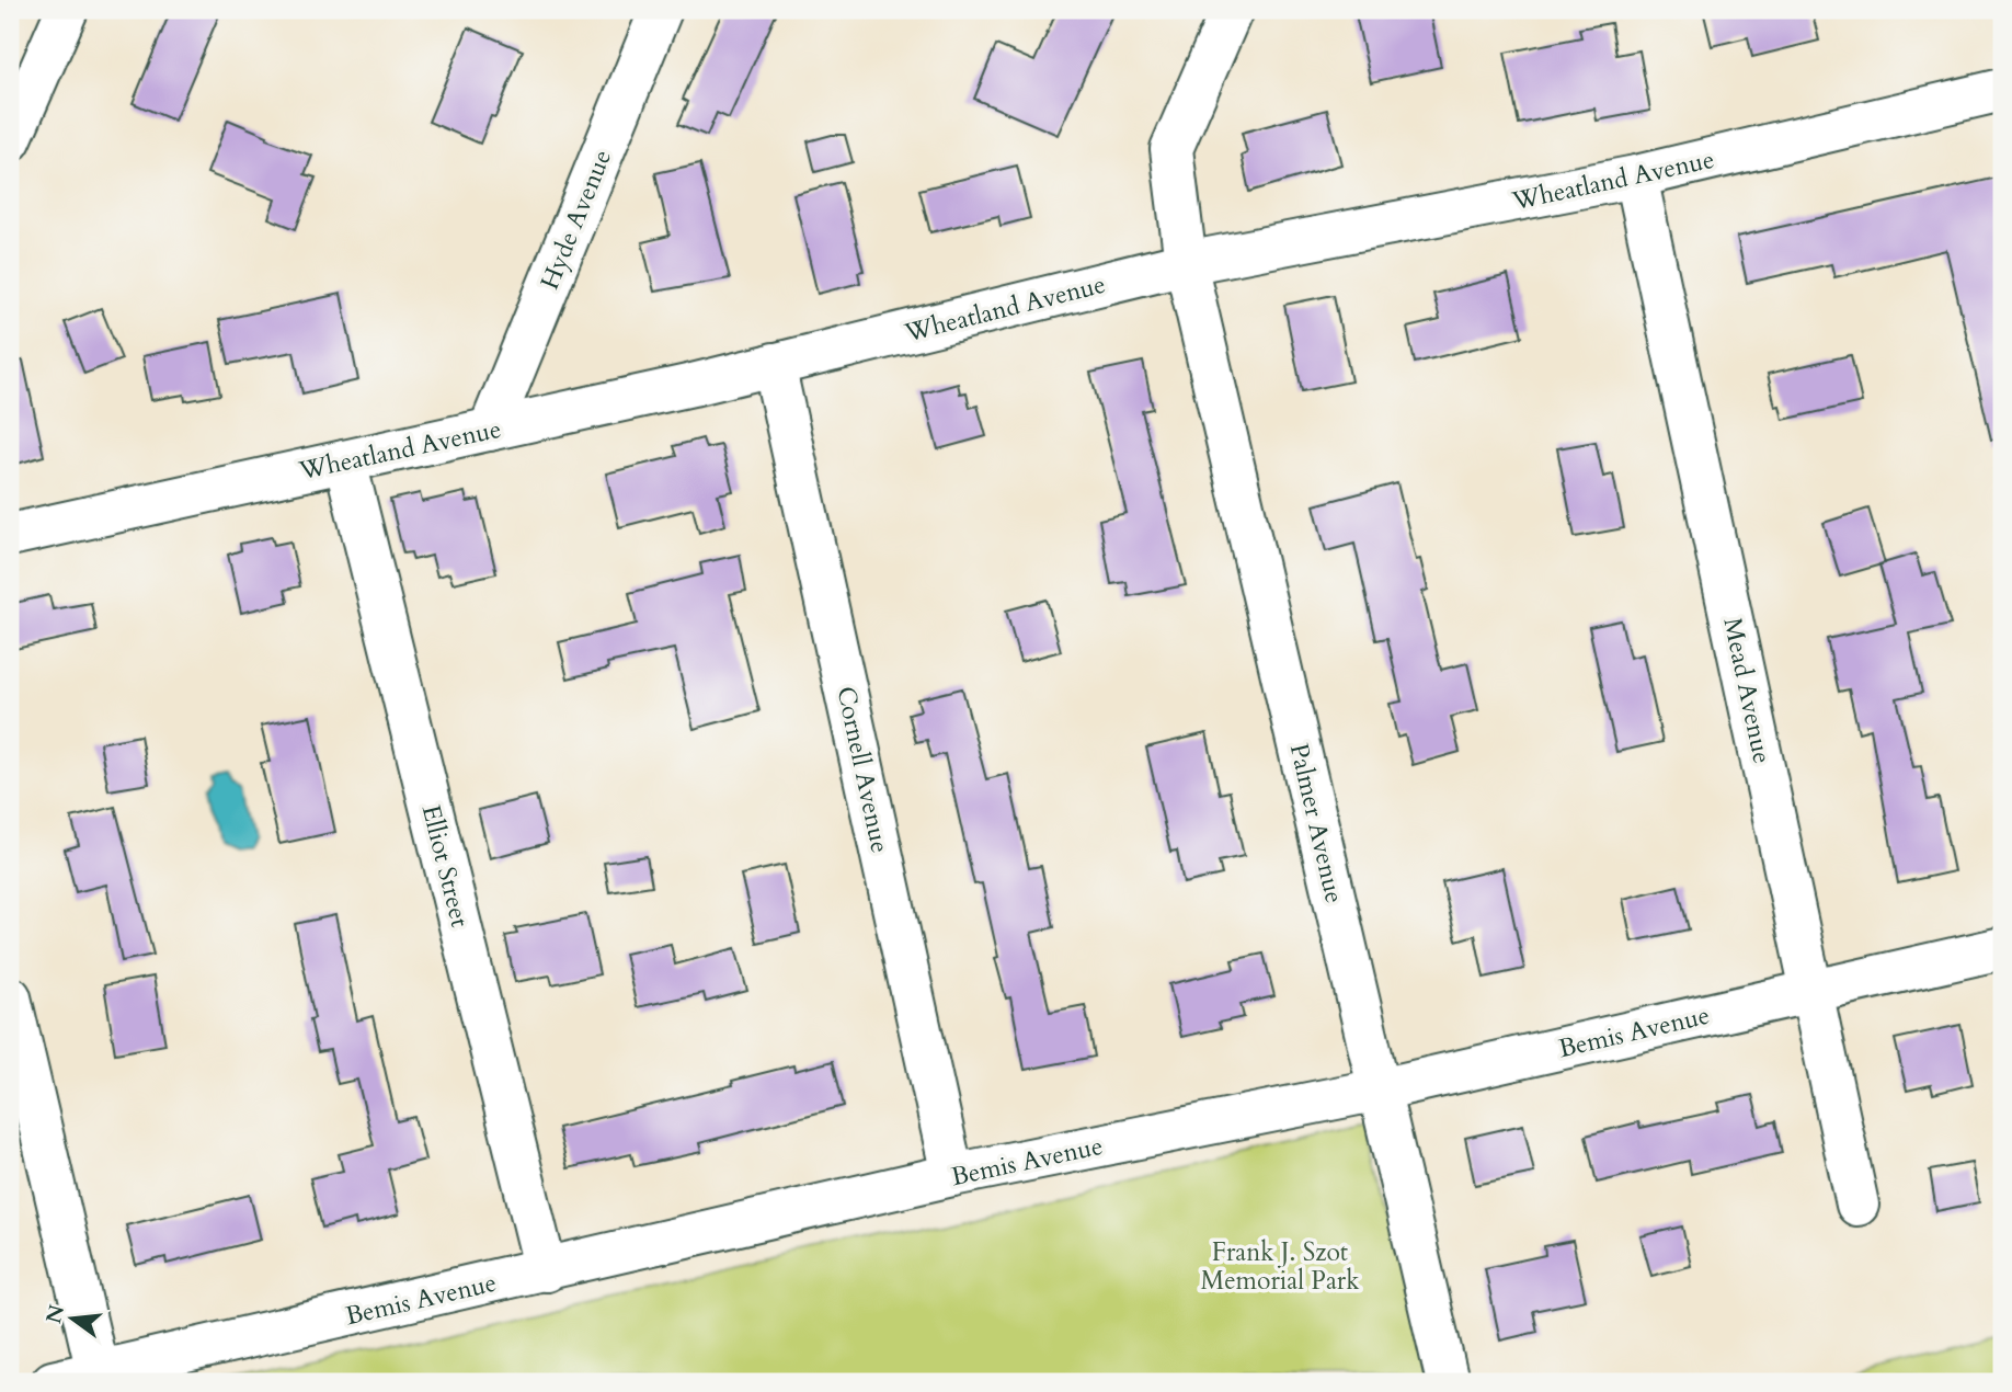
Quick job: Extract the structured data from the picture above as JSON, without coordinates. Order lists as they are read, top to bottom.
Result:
{
  "streets": {
    "street": [
      "Wheatland Avenue",
      "Hyde Avenue",
      "Mead Avenue",
      "Cornell Avenue",
      "Palmer Avenue",
      "Elliot Street",
      "Bemis Avenue"
    ]
  },
  "crossings": [
    ["Wheatland Avenue", "Hyde Avenue"],
    ["Wheatland Avenue", "Mead Avenue"],
    ["Wheatland Avenue", "Cornell Avenue"],
    ["Wheatland Avenue", "Palmer Avenue"],
    ["Wheatland Avenue", "Elliot Street"],
    ["Mead Avenue", "Bemis Avenue"],
    ["Cornell Avenue", "Bemis Avenue"],
    ["Palmer Avenue", "Bemis Avenue"],
    ["Elliot Street", "Bemis Avenue"]
  ],
  "parks": ["Frank J. Szot Memorial Park"],
  "north": "left"
}
